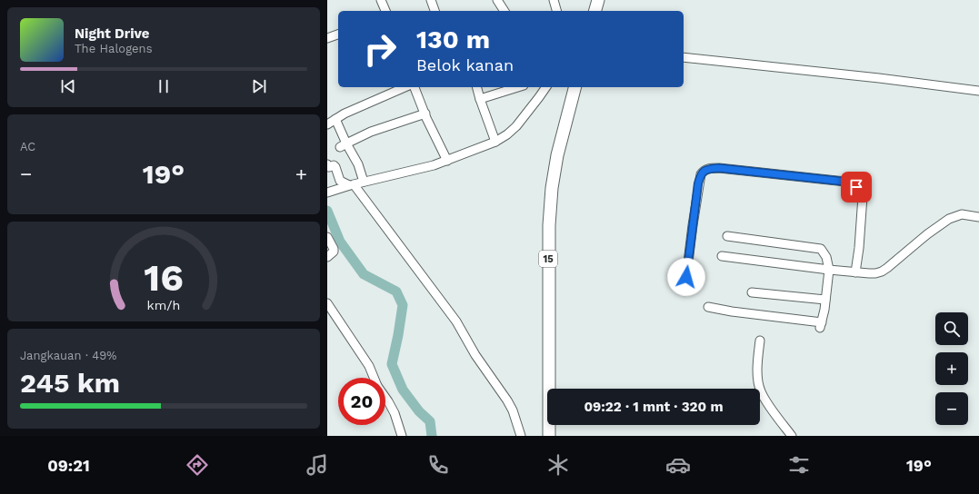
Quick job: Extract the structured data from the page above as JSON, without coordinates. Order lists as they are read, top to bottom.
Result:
{
  "streets": {
    "highway": ["15"]
  },
  "page": {
    "turn": ["130 m", "Belok kanan"],
    "song": ["Night Drive", "The Halogens"],
    "tile": [
      "AC",
      ["Jangkauan · 49%", "245 km"]
    ],
    "heat": ["−", "19°", "+"],
    "map_buttons": ["+", "−"],
    "limit": "20",
    "trip": "09:22 · 1 mnt · 320 m",
    "tabs": ["09:21", "19°"],
    "gauge": ["16", "km/h"]
  }
}
